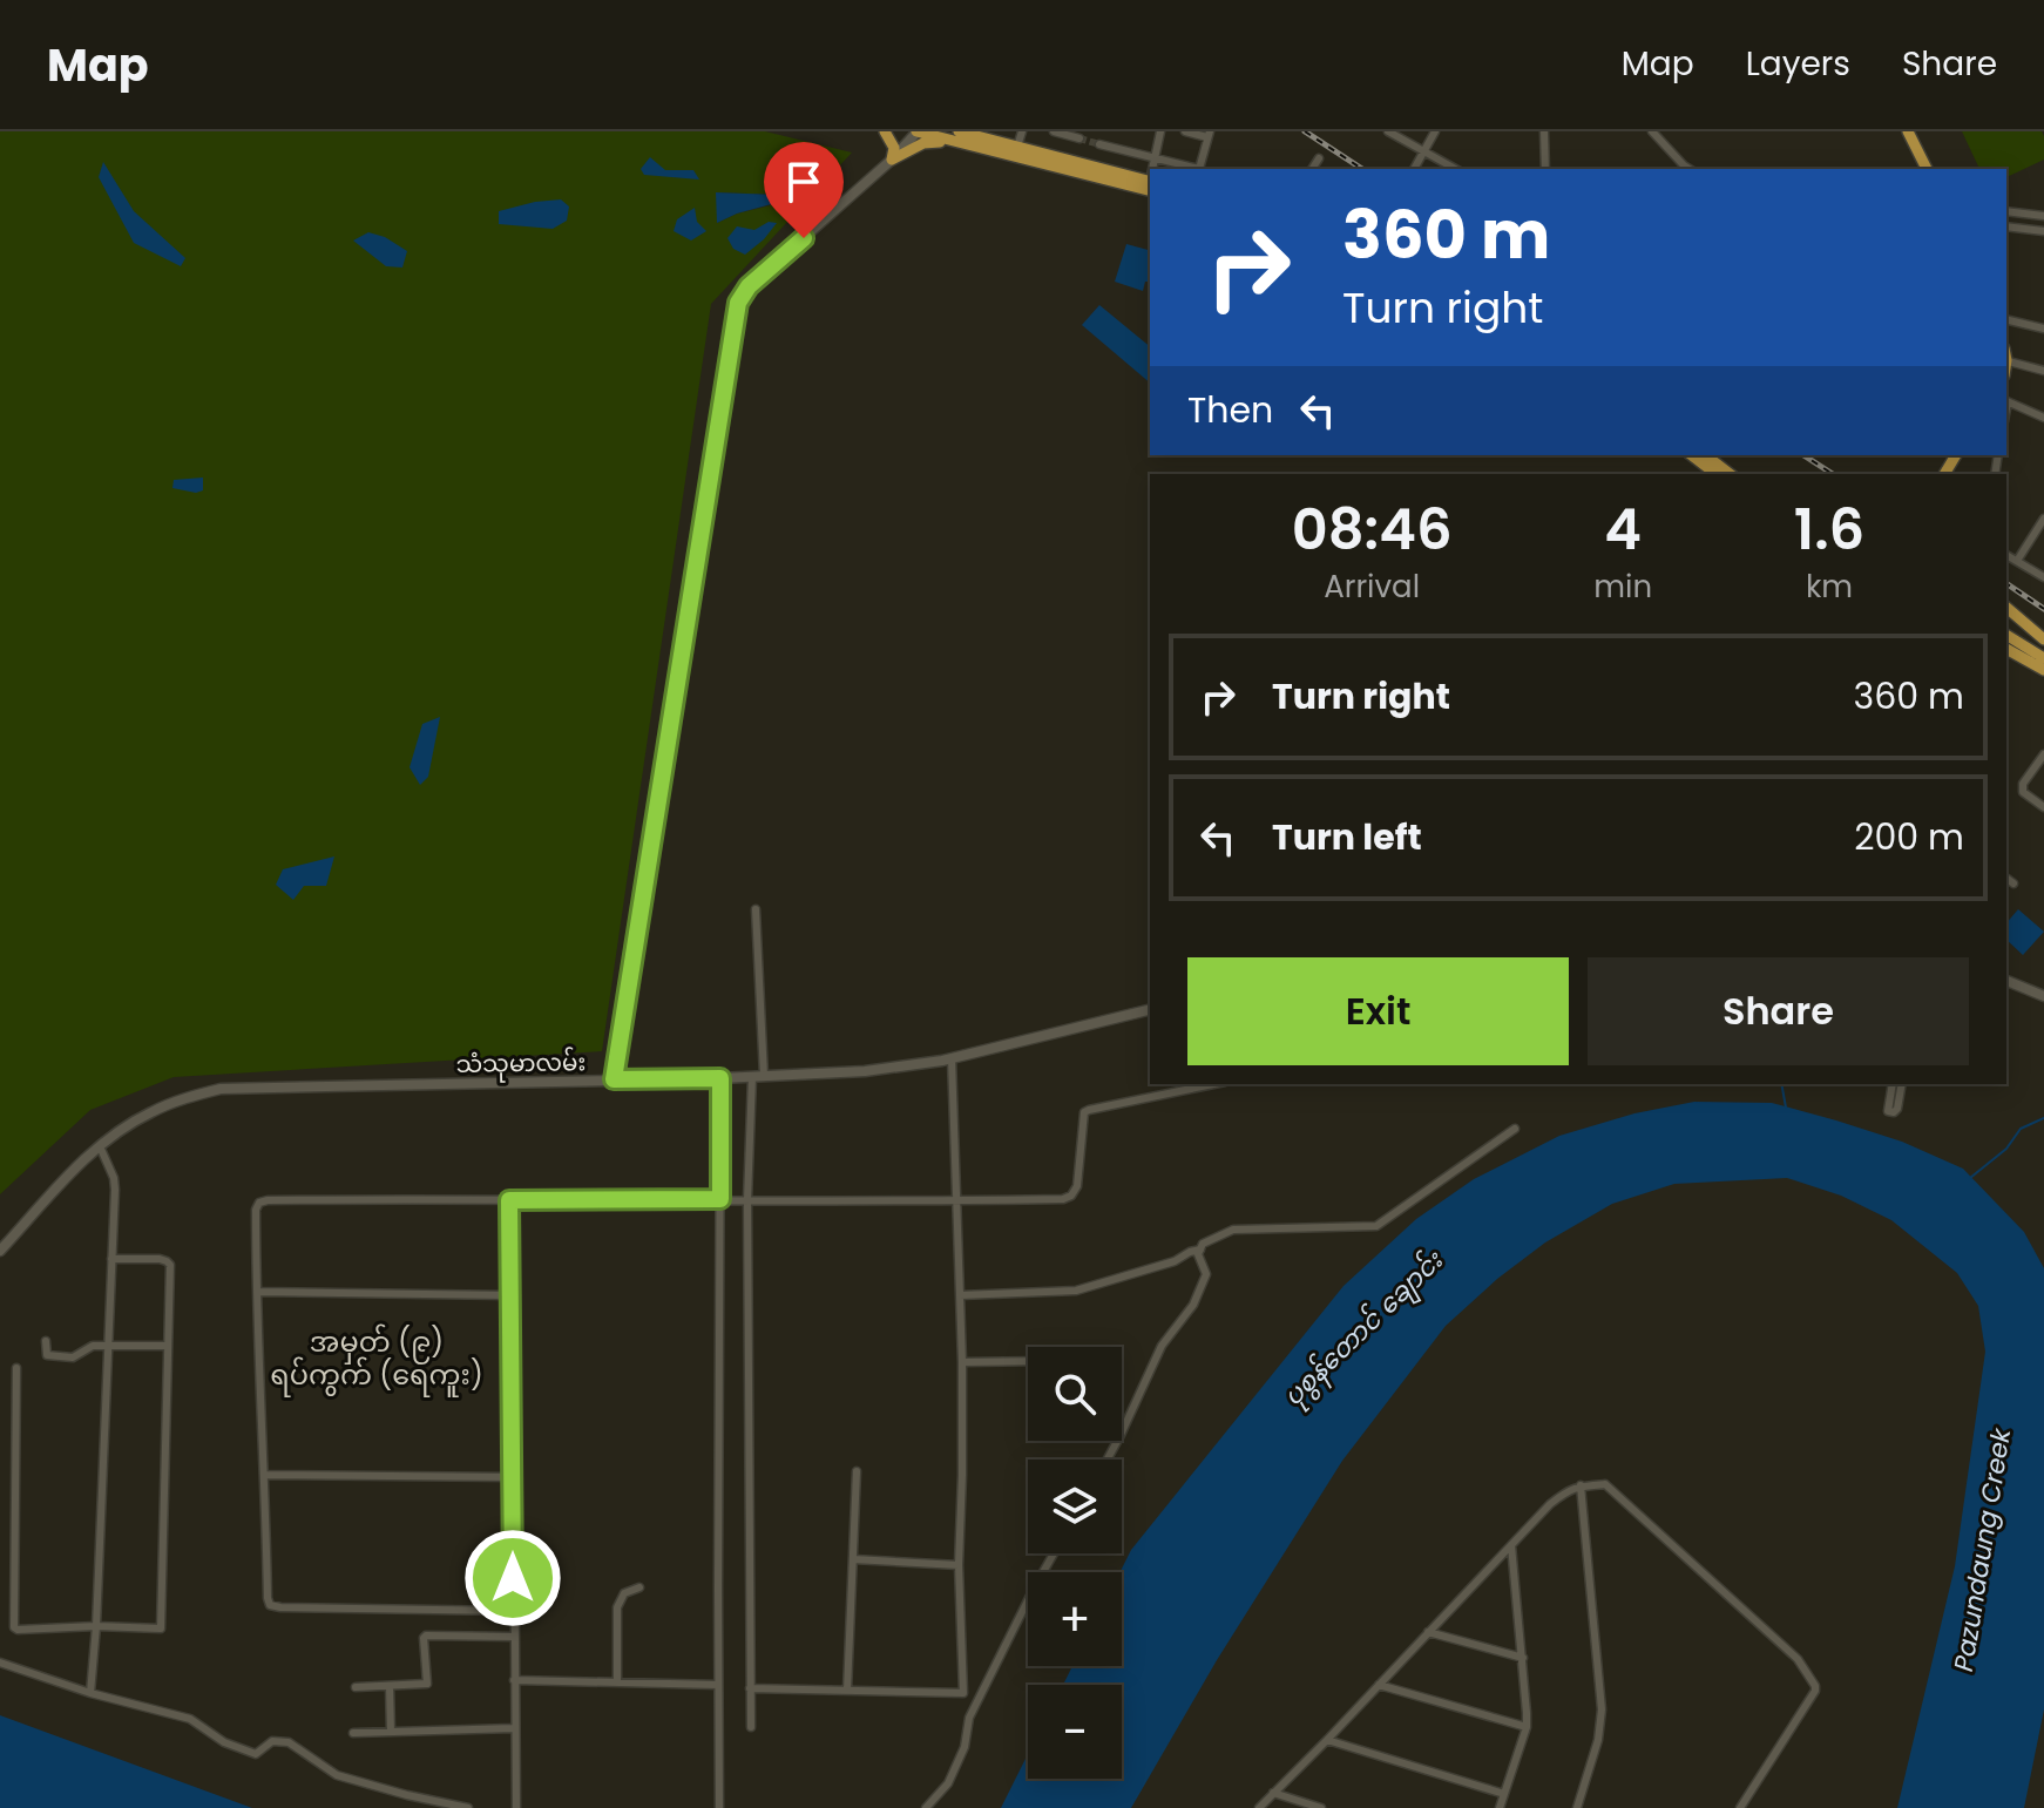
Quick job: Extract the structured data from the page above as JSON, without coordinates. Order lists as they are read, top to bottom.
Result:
{
  "streets": {
    "main road": ["သံသုမာလမ်း"]
  },
  "districts": ["အမှတ် (၉) ရပ်ကွက် (ရေကူး)"],
  "water": ["ပုစွန်တောင် ချောင်း", "Pazundaung Creek"],
  "page": {
    "header": "Map",
    "nav": ["Map", "Layers", "Share"],
    "turn": ["360 m", "Turn right"],
    "then": "Then",
    "eta": [
      "08:46",
      "Arrival",
      "4",
      "min",
      "1.6",
      "km"
    ],
    "list": [
      {
        "name": "Turn right",
        "value": "360 m"
      },
      {
        "name": "Turn left",
        "value": "200 m"
      }
    ],
    "buttons": ["Exit", "Share"],
    "map_buttons": ["+", "−"]
  }
}
